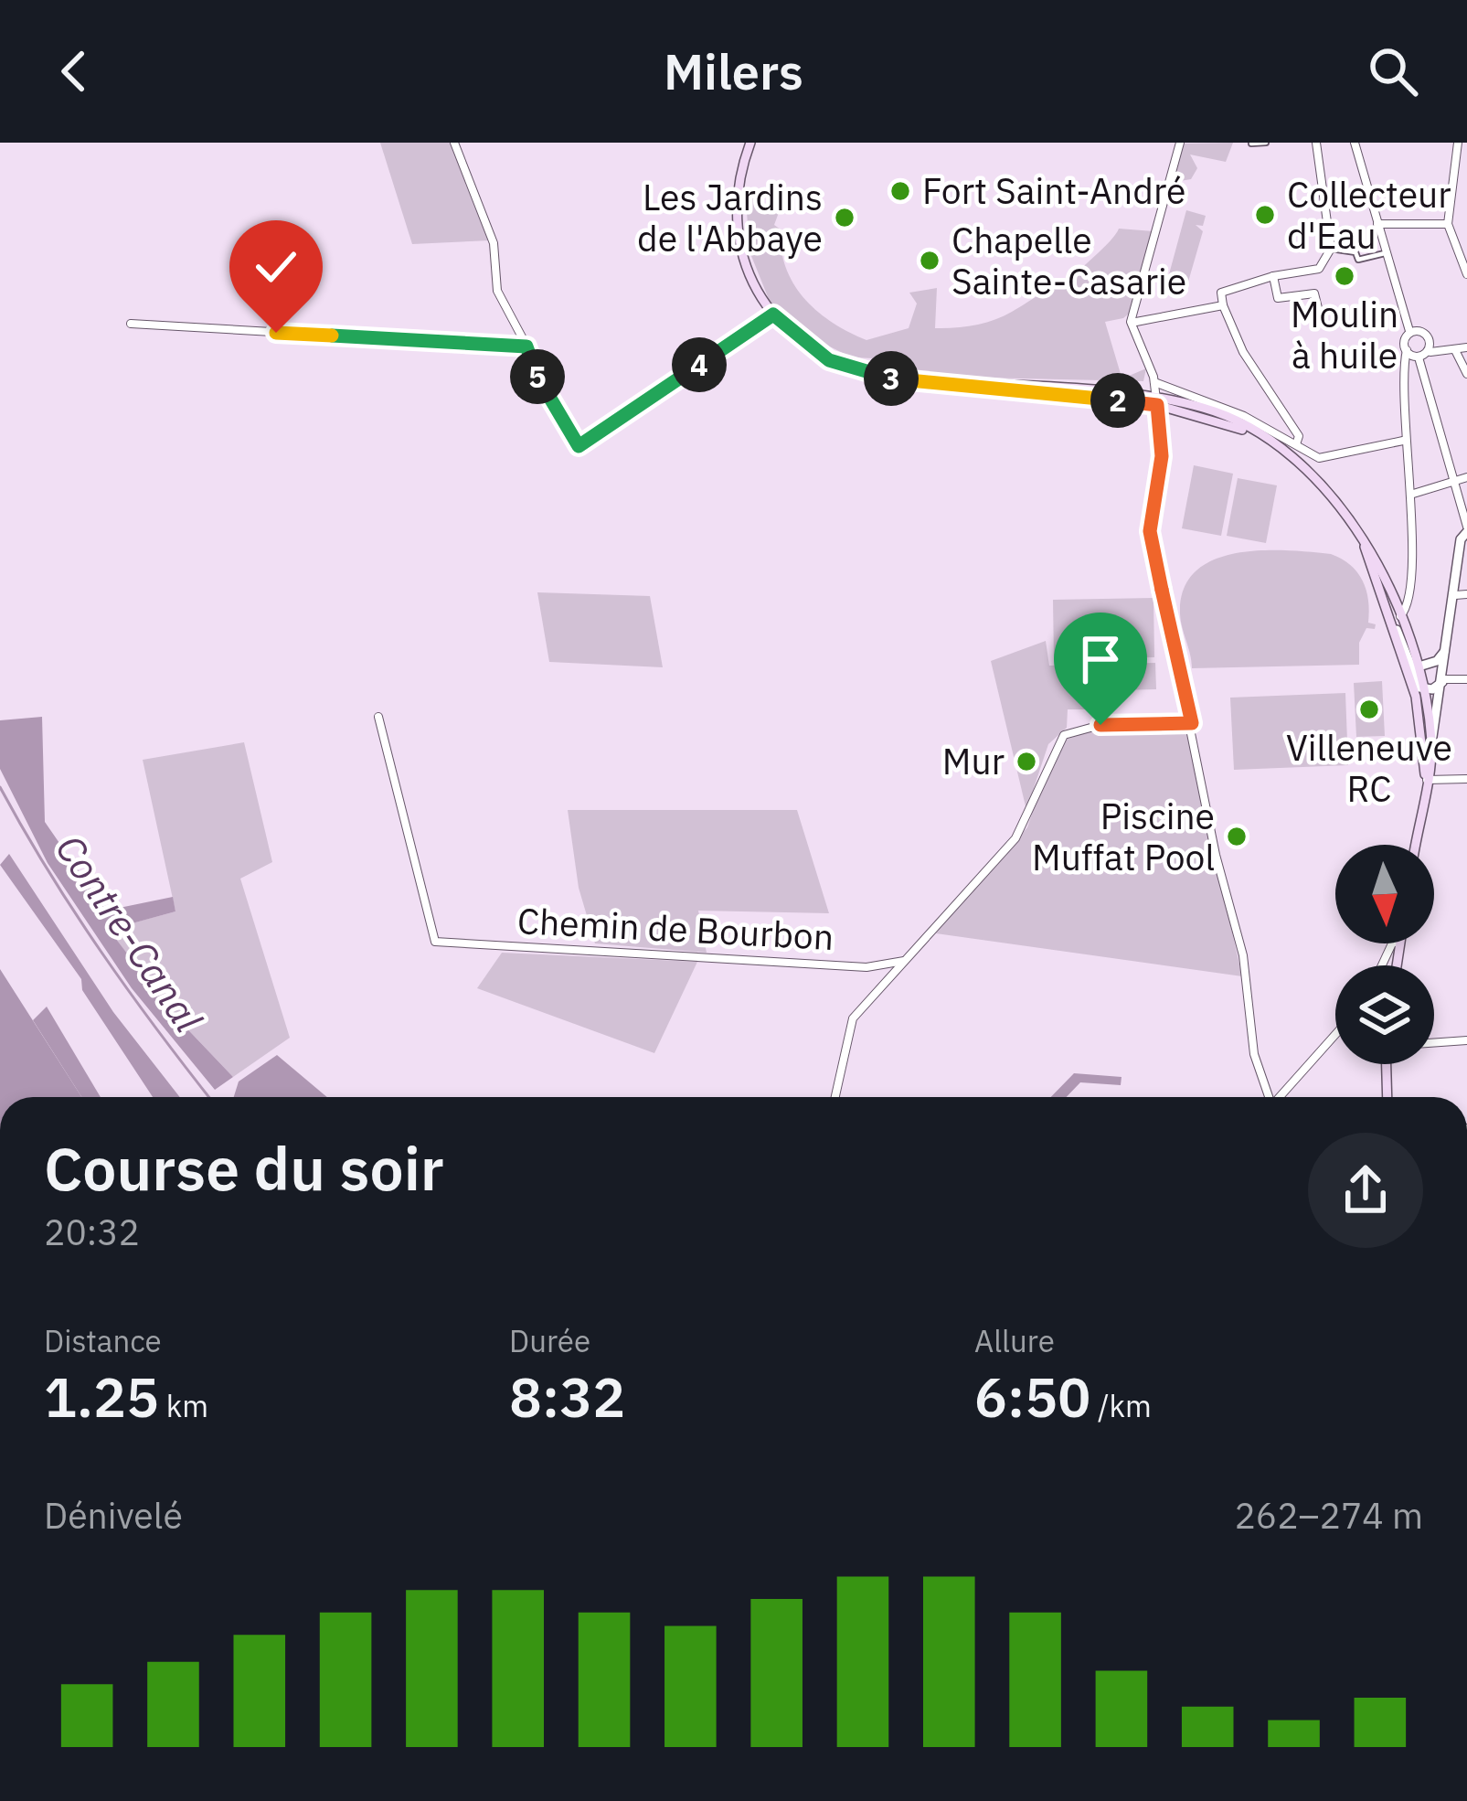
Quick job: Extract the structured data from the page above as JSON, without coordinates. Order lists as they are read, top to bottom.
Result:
{
  "streets": {
    "street": ["Chemin de Bourbon"]
  },
  "water": ["Contre-Canal"],
  "places": [
    "Fort Saint-André",
    "Collecteur d'Eau",
    "Les Jardins de l'Abbaye",
    "Chapelle Sainte-Casarie",
    "Moulin à huile",
    "Villeneuve RC",
    "Mur",
    "Piscine Muffat Pool"
  ],
  "north": "bottom",
  "page": {
    "header": "Milers",
    "pins": [
      "4",
      "5",
      "3",
      "2"
    ],
    "heading": ["Course du soir", "20:32"],
    "stats": [
      ["Distance", "1.25 km"],
      ["Durée", "8:32"],
      ["Allure", "6:50 /km"]
    ],
    "chart": ["Dénivelé", "262–274 m"]
  }
}
